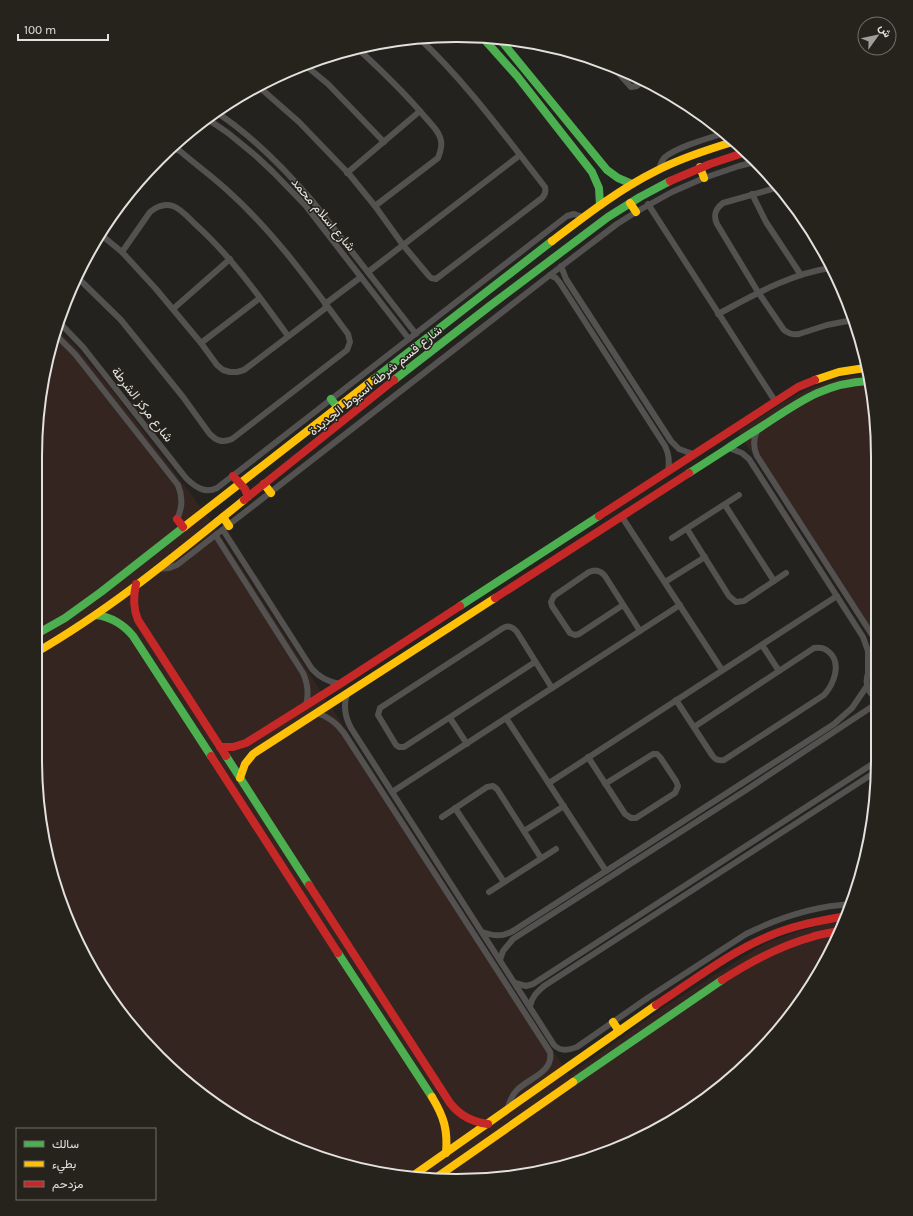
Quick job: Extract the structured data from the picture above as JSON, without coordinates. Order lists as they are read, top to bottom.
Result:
{
  "streets": {
    "street": ["شارع اسلام محمد", "شارع قسم شرطة اسيوط الجديدة", "شارع مركز الشرطة"]
  },
  "legend": ["سالك", "بطيء", "مزدحم"],
  "scale_bar": "100 m",
  "north": "top right"
}
